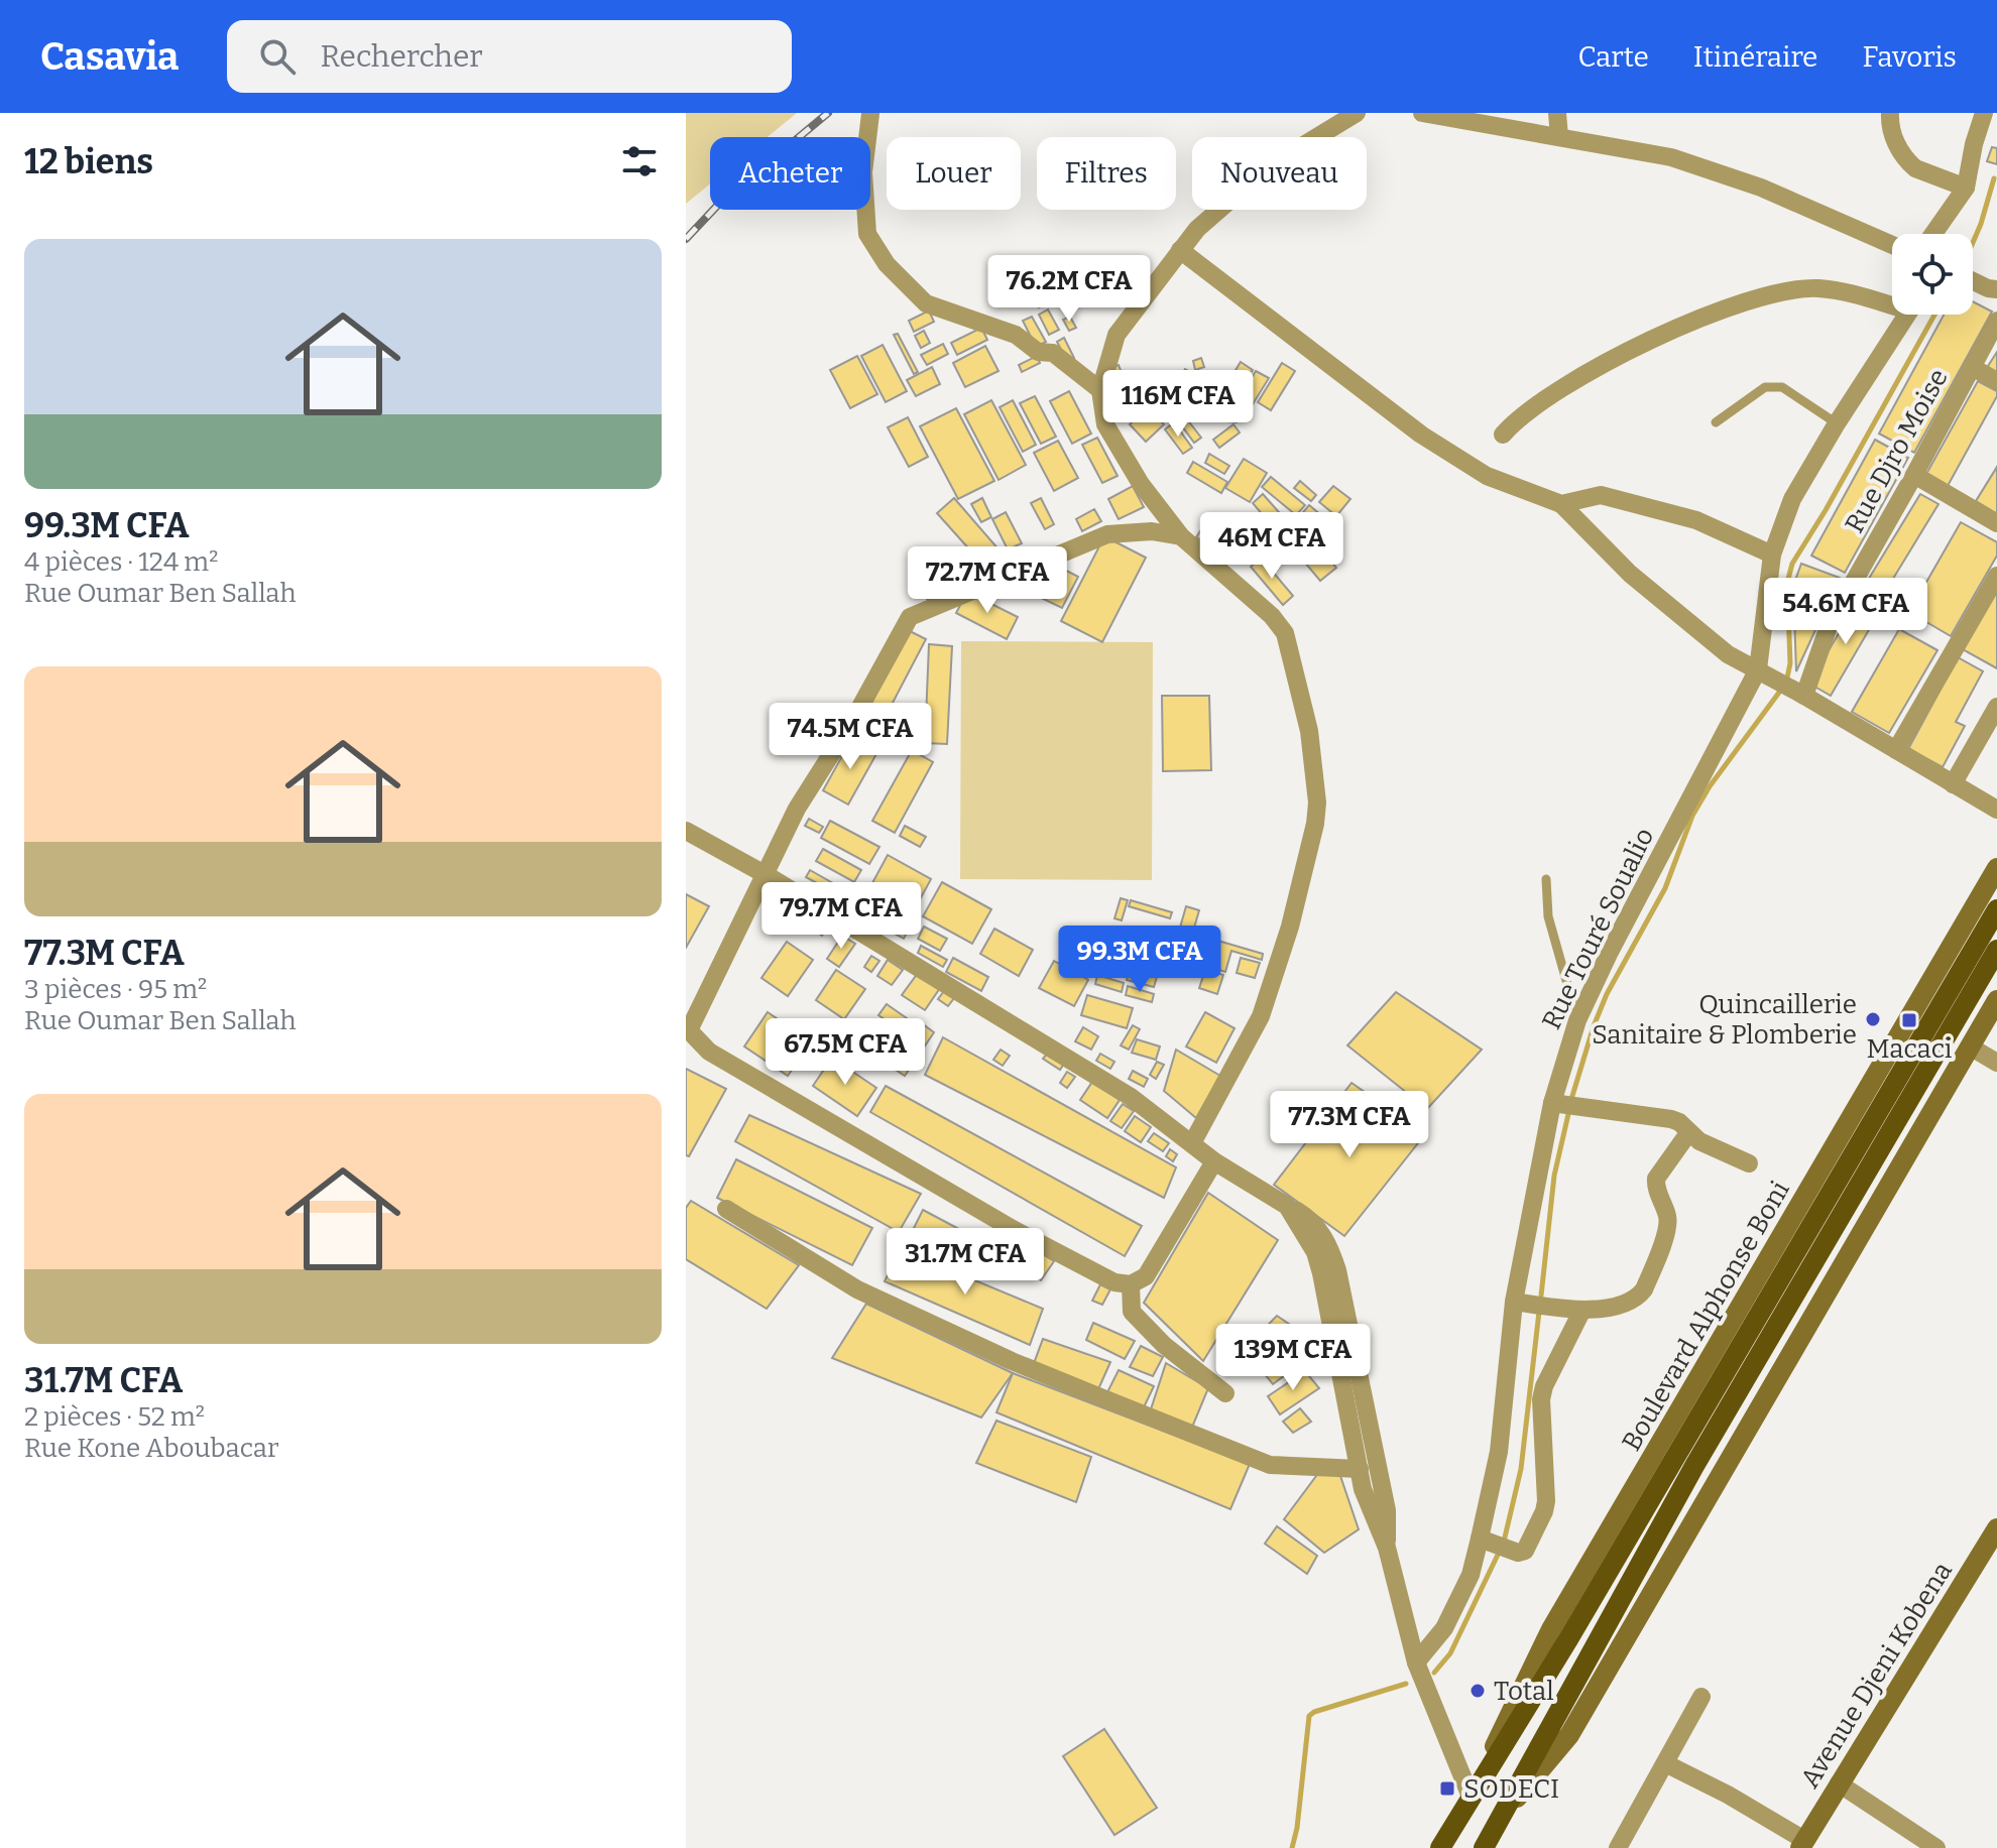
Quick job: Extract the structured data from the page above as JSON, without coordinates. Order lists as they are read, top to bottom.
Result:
{
  "streets": {
    "main road": ["Boulevard Alphonse Boni"],
    "street": ["Rue Djro Moise", "Rue Touré Soualio", "Avenue Djeni Kobena"]
  },
  "places": {
    "other": ["Quincaillerie Sanitaire & Plomberie", "Total"],
    "transit": ["Macaci", "SODECI"]
  },
  "page": {
    "header": "Casavia",
    "search": "Rechercher",
    "nav": ["Carte", "Itinéraire", "Favoris"],
    "heading": "12 biens",
    "chip": [
      "Acheter",
      "Louer",
      "Filtres",
      "Nouveau"
    ],
    "list": [
      {
        "name": "99.3M CFA",
        "note": "4 pièces · 124 m² · Rue Oumar Ben Sallah"
      },
      {
        "name": "77.3M CFA",
        "note": "3 pièces · 95 m² · Rue Oumar Ben Sallah"
      },
      {
        "name": "31.7M CFA",
        "note": "2 pièces · 52 m² · Rue Kone Aboubacar"
      }
    ],
    "price": [
      "76.2M CFA",
      "116M CFA",
      "46M CFA",
      "72.7M CFA",
      "54.6M CFA",
      "74.5M CFA",
      "79.7M CFA",
      "99.3M CFA",
      "67.5M CFA",
      "77.3M CFA",
      "31.7M CFA",
      "139M CFA"
    ]
  }
}
